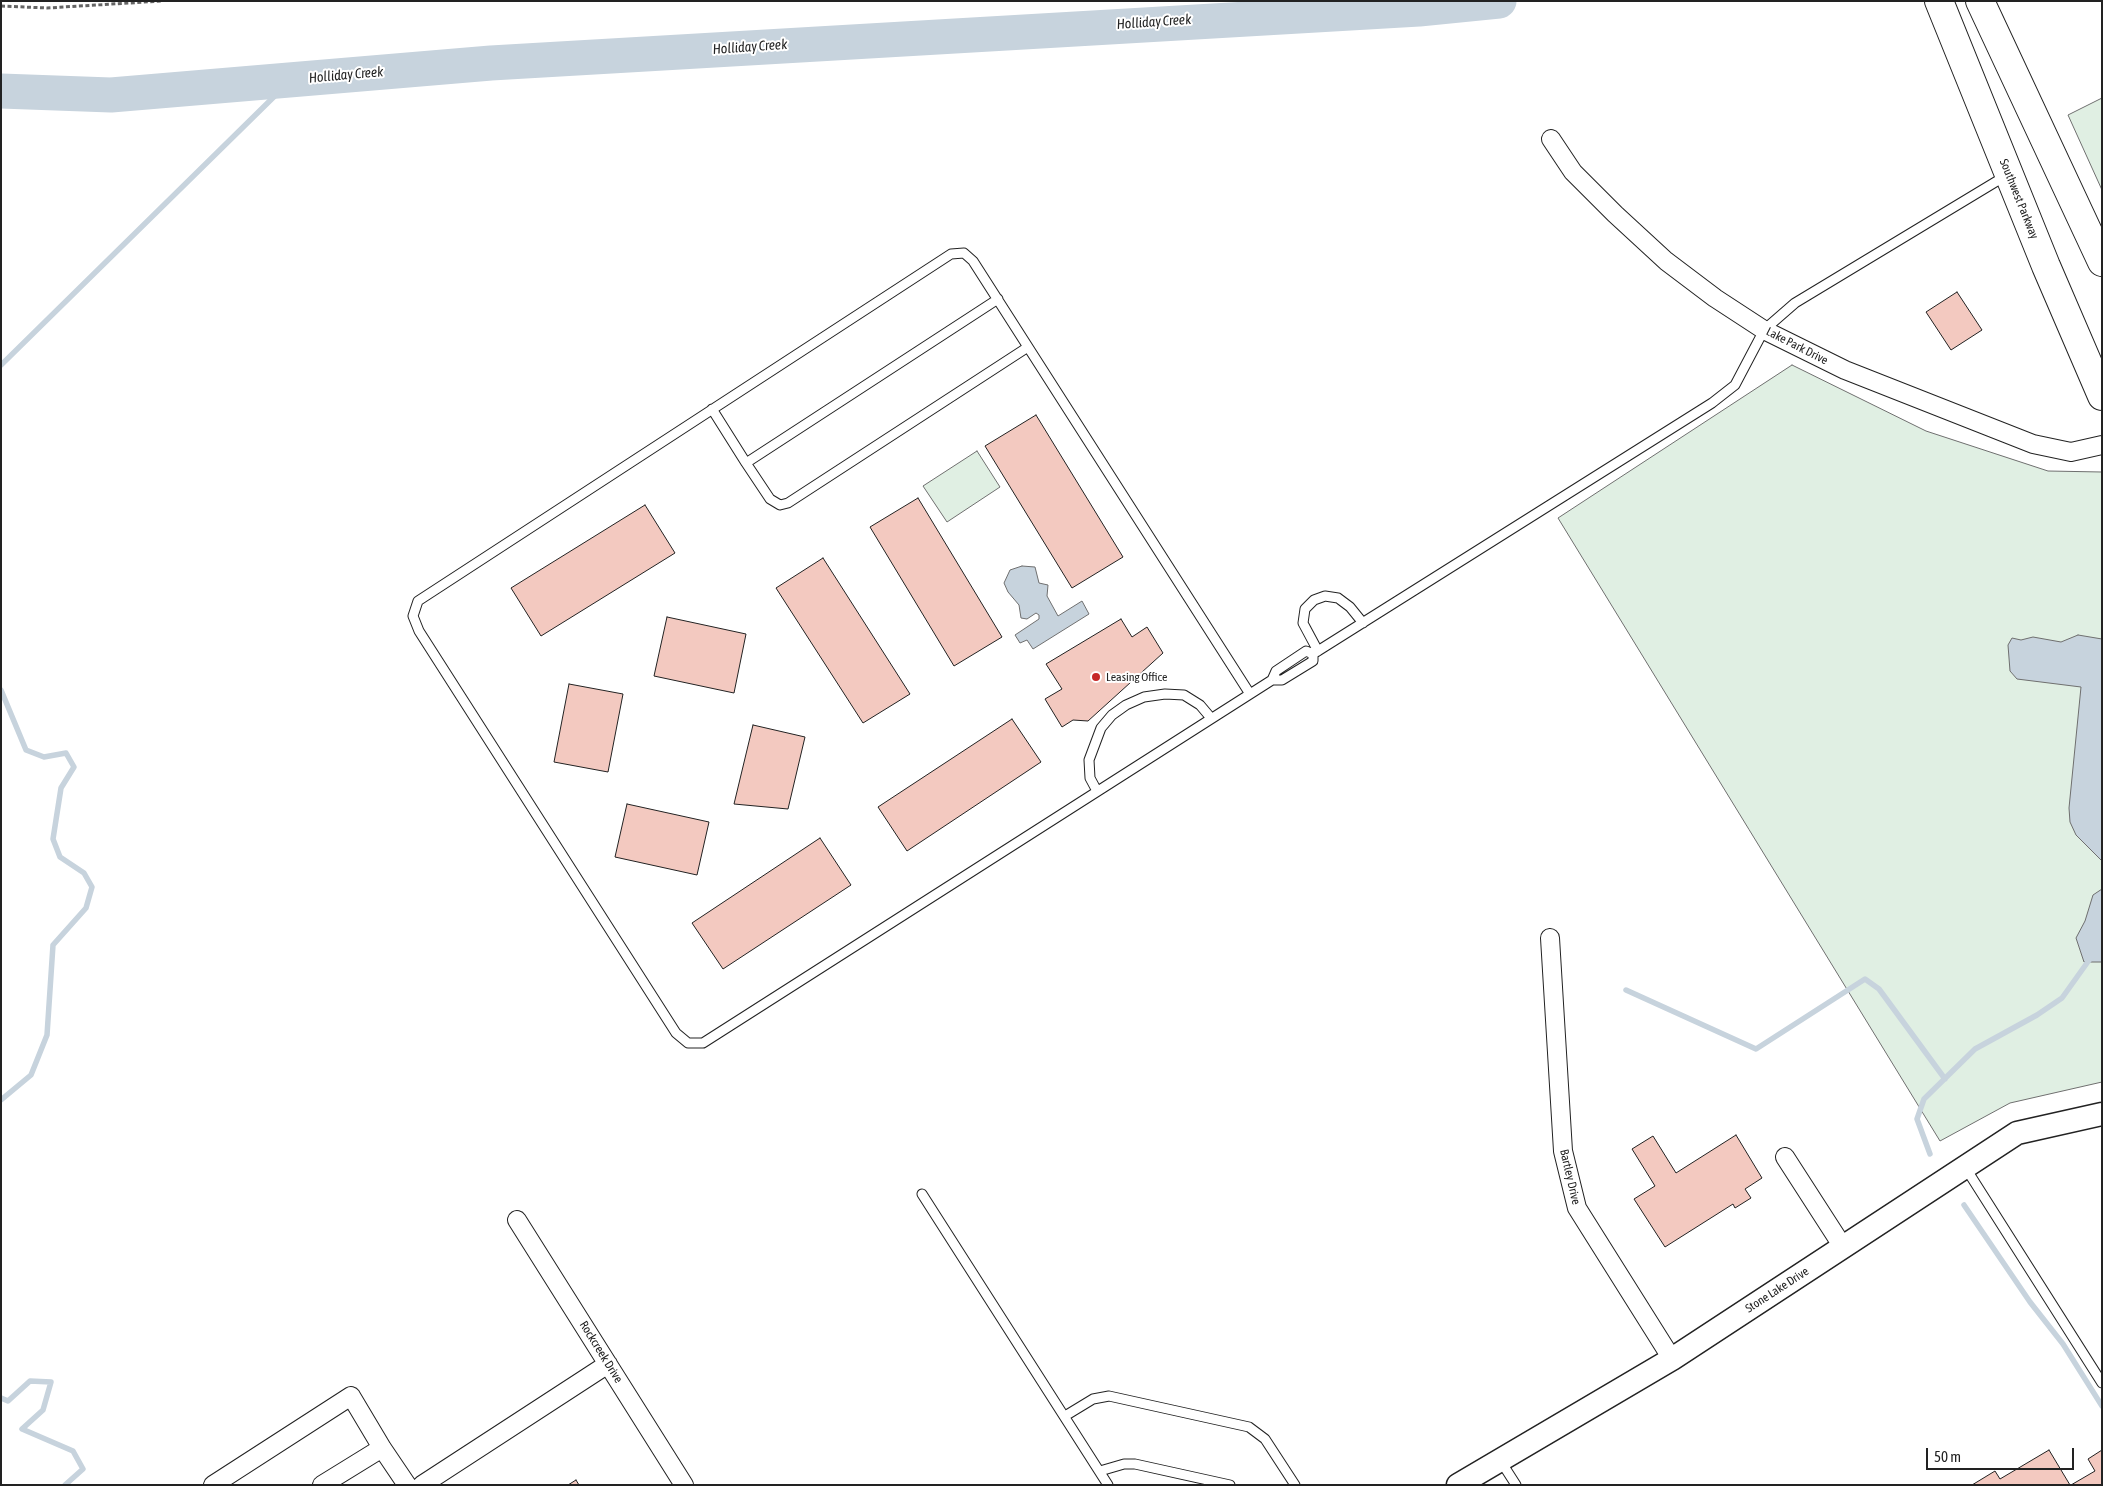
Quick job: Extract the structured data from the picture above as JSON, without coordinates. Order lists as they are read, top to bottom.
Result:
{
  "streets": {
    "main road": ["Southwest Parkway"],
    "street": [
      "Lake Park Drive",
      "Bartley Drive",
      "Stone Lake Drive",
      "Rockcreek Drive"
    ]
  },
  "crossings": [
    ["Bartley Drive", "Stone Lake Drive"]
  ],
  "water": ["Holliday Creek"],
  "places": ["Leasing Office"],
  "scale_bar": "50 m"
}
